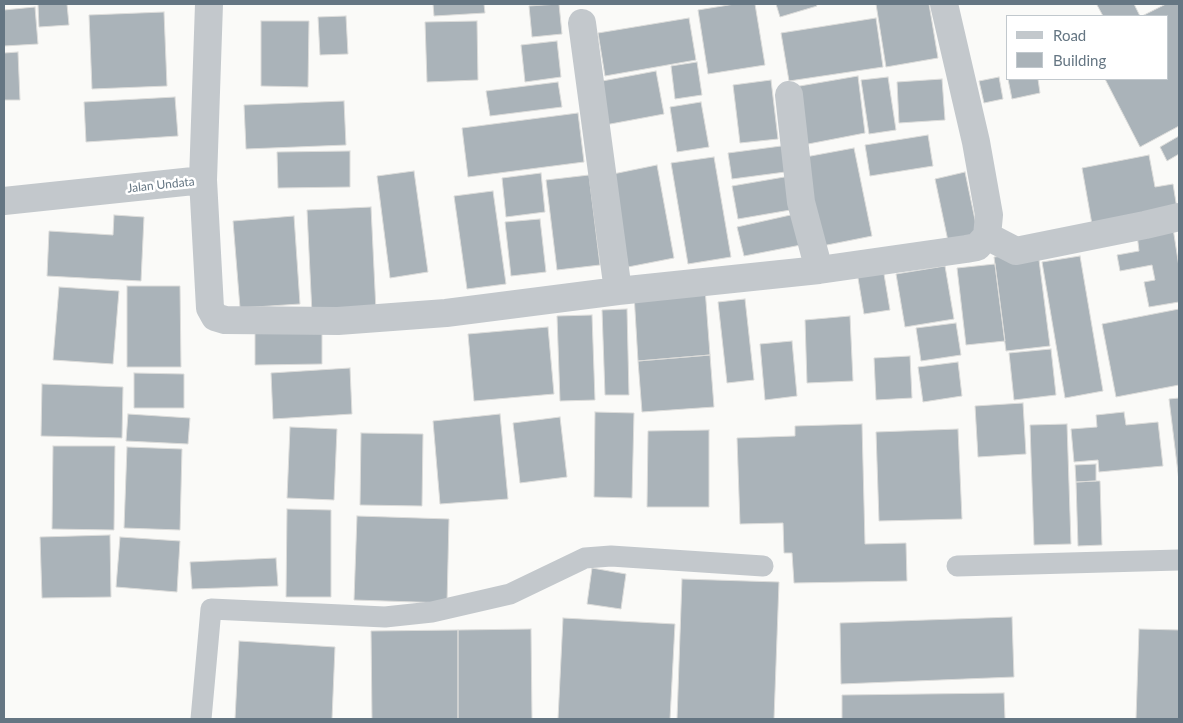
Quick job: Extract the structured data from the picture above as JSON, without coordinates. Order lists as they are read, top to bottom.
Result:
{
  "streets": {
    "street": ["Jalan Undata"]
  },
  "legend": ["Road", "Building"]
}
